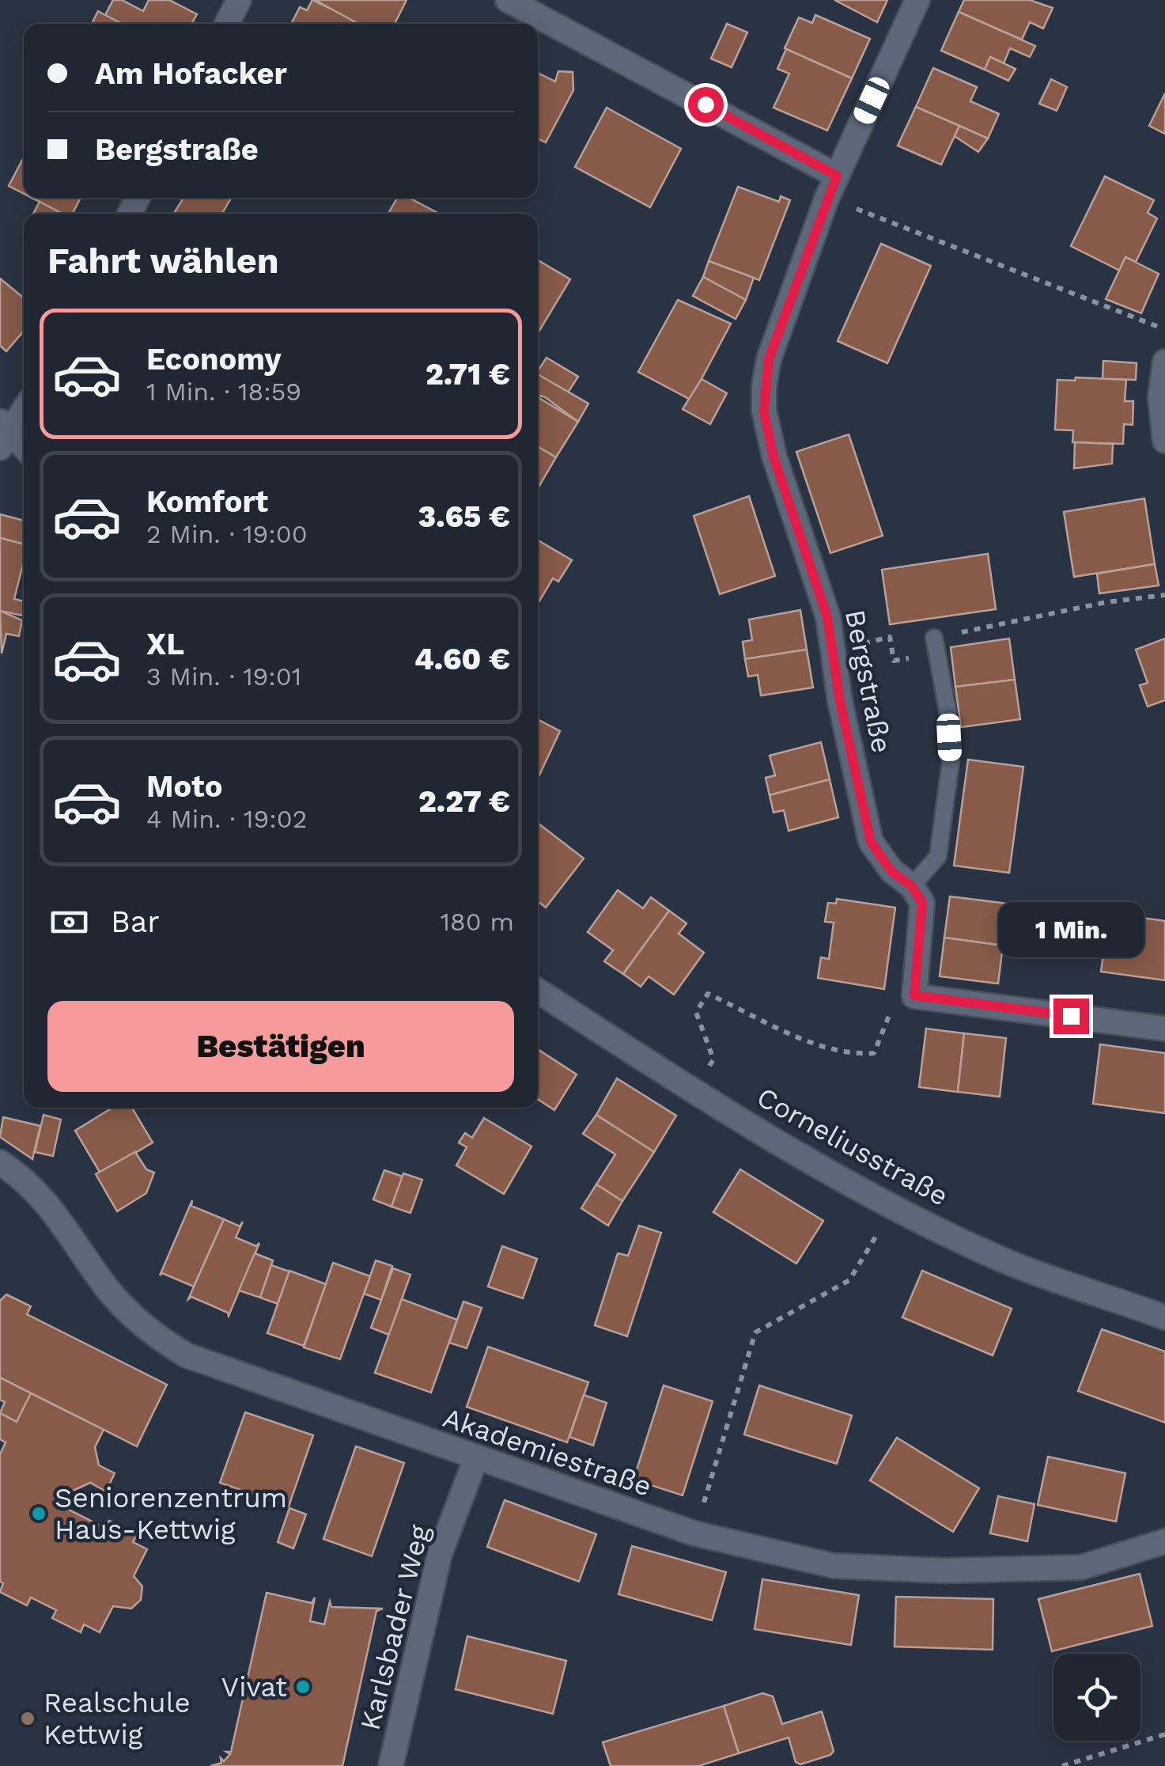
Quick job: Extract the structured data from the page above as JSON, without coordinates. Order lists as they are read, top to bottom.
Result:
{
  "streets": {
    "street": [
      "Bergstraße",
      "Corneliusstraße",
      "Akademiestraße",
      "Karlsbader Weg"
    ]
  },
  "crossings": [
    ["Akademiestraße", "Karlsbader Weg"]
  ],
  "places": ["Seniorenzentrum Haus-Kettwig", "Vivat", "Realschule Kettwig"],
  "page": {
    "banner": ["Am Hofacker", "Bergstraße"],
    "heading": "Fahrt wählen",
    "list": [
      {
        "name": "Economy",
        "note": "1 Min. · 18:59",
        "value": "2.71 €"
      },
      {
        "name": "Komfort",
        "note": "2 Min. · 19:00",
        "value": "3.65 €"
      },
      {
        "name": "XL",
        "note": "3 Min. · 19:01",
        "value": "4.60 €"
      },
      {
        "name": "Moto",
        "note": "4 Min. · 19:02",
        "value": "2.27 €"
      }
    ],
    "pay": ["Bar", "180 m"],
    "bubble": "1 Min.",
    "buttons": "Bestätigen"
  }
}
